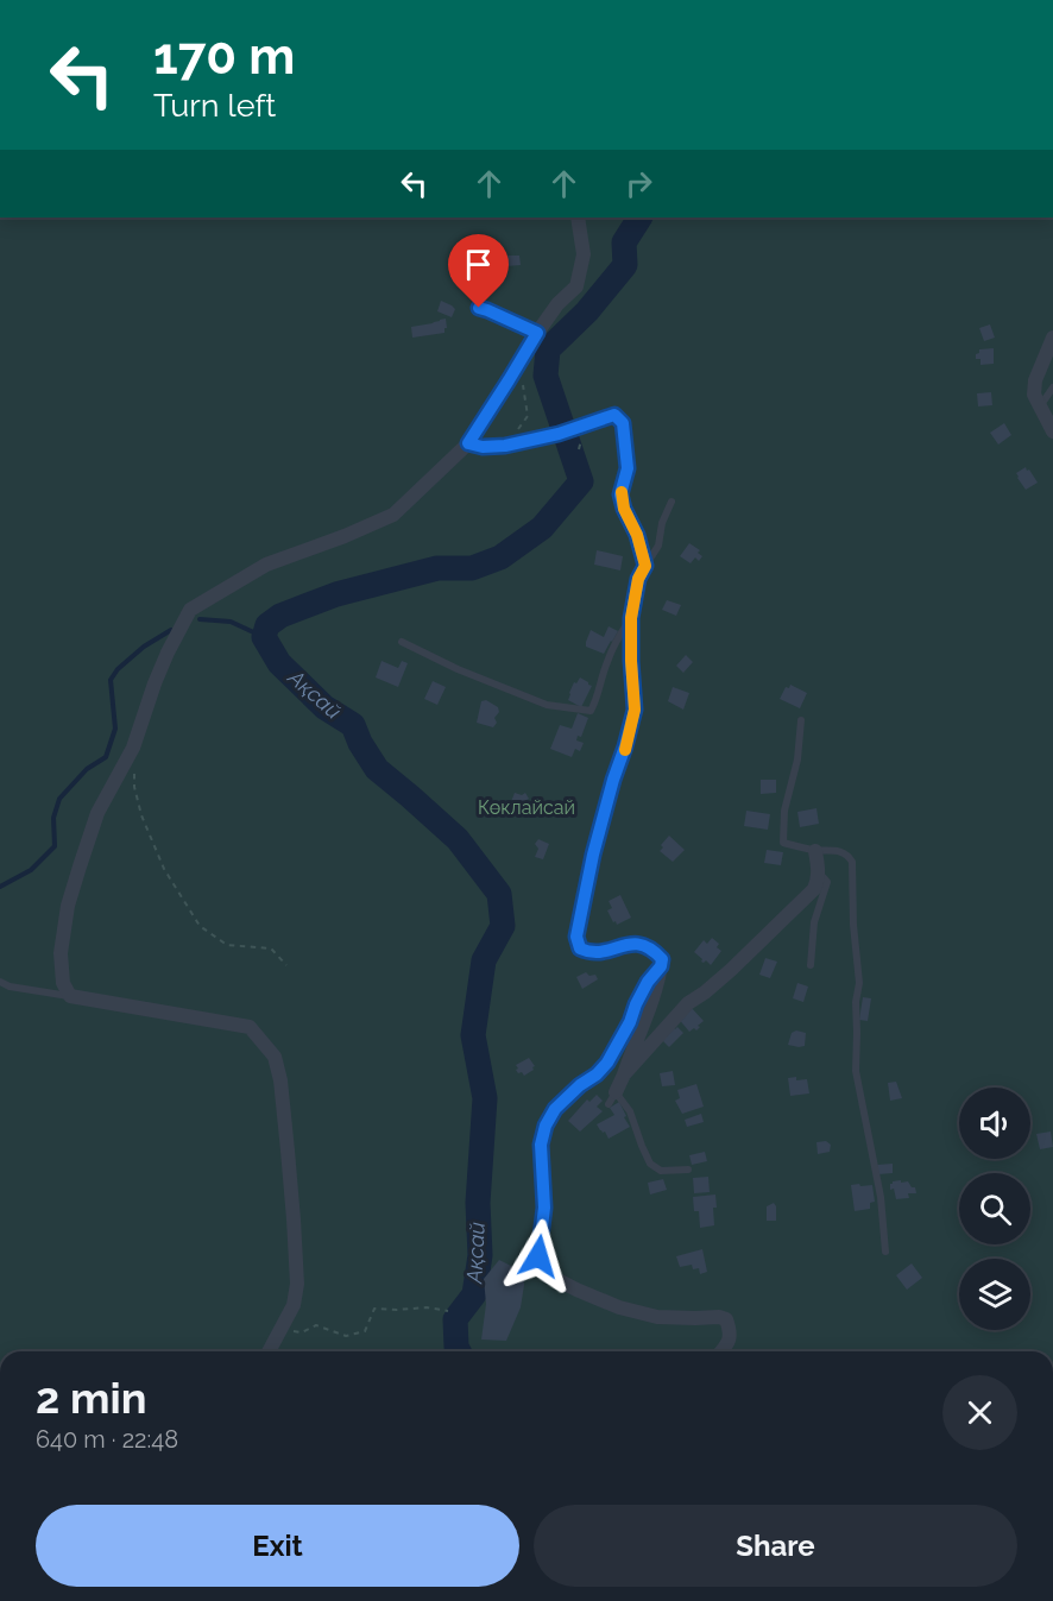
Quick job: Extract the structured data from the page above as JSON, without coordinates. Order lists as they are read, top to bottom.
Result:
{
  "water": ["Ақсай"],
  "parks": ["Көклайсай"],
  "page": {
    "turn": ["170 m", "Turn left"],
    "heading": ["2 min", "640 m · 22:48"],
    "buttons": ["Exit", "Share"]
  }
}
